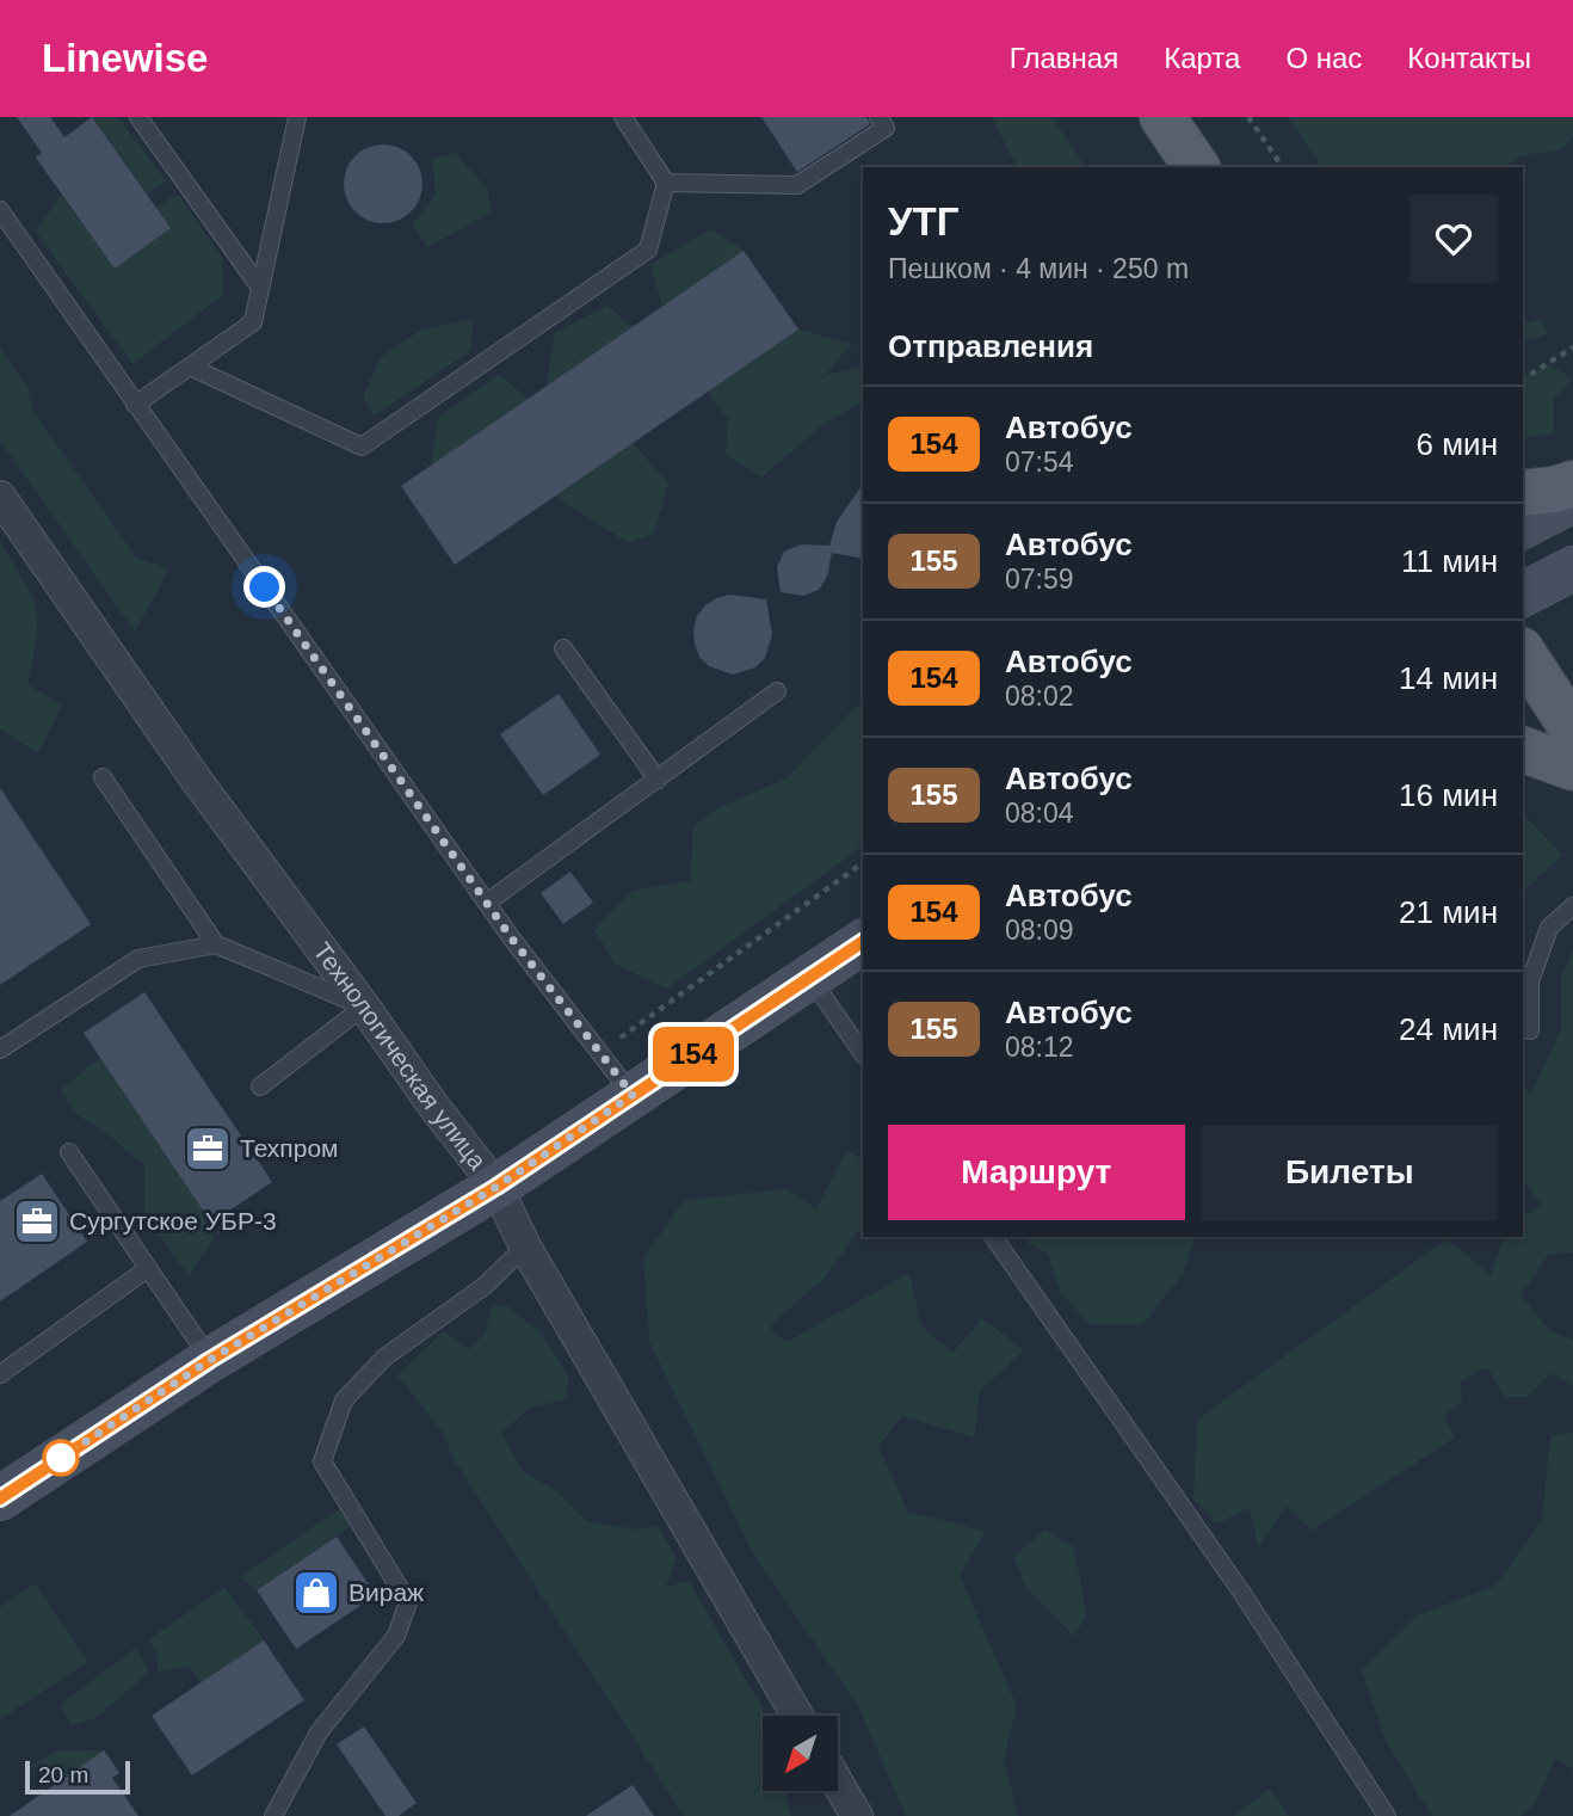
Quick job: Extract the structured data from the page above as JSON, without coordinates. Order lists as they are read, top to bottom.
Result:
{
  "streets": {
    "street": ["Технологическая улица"]
  },
  "places": {
    "office": ["Техпром", "Сургутское УБР-3"],
    "shop": ["Вираж"]
  },
  "lines": ["bus line 154"],
  "scale_bar": "20 m",
  "north": "bottom left",
  "page": {
    "header": "Linewise",
    "nav": [
      "Главная",
      "Карта",
      "О нас",
      "Контакты"
    ],
    "on_map": "154",
    "heading": [
      ["УТГ", "Пешком · 4 мин · 250 m"],
      "Отправления"
    ],
    "list": [
      {
        "mark": "154",
        "name": "Автобус",
        "note": "07:54",
        "value": "6 мин"
      },
      {
        "mark": "155",
        "name": "Автобус",
        "note": "07:59",
        "value": "11 мин"
      },
      {
        "mark": "154",
        "name": "Автобус",
        "note": "08:02",
        "value": "14 мин"
      },
      {
        "mark": "155",
        "name": "Автобус",
        "note": "08:04",
        "value": "16 мин"
      },
      {
        "mark": "154",
        "name": "Автобус",
        "note": "08:09",
        "value": "21 мин"
      },
      {
        "mark": "155",
        "name": "Автобус",
        "note": "08:12",
        "value": "24 мин"
      }
    ],
    "buttons": ["Маршрут", "Билеты"],
    "scale": "20 m"
  }
}
